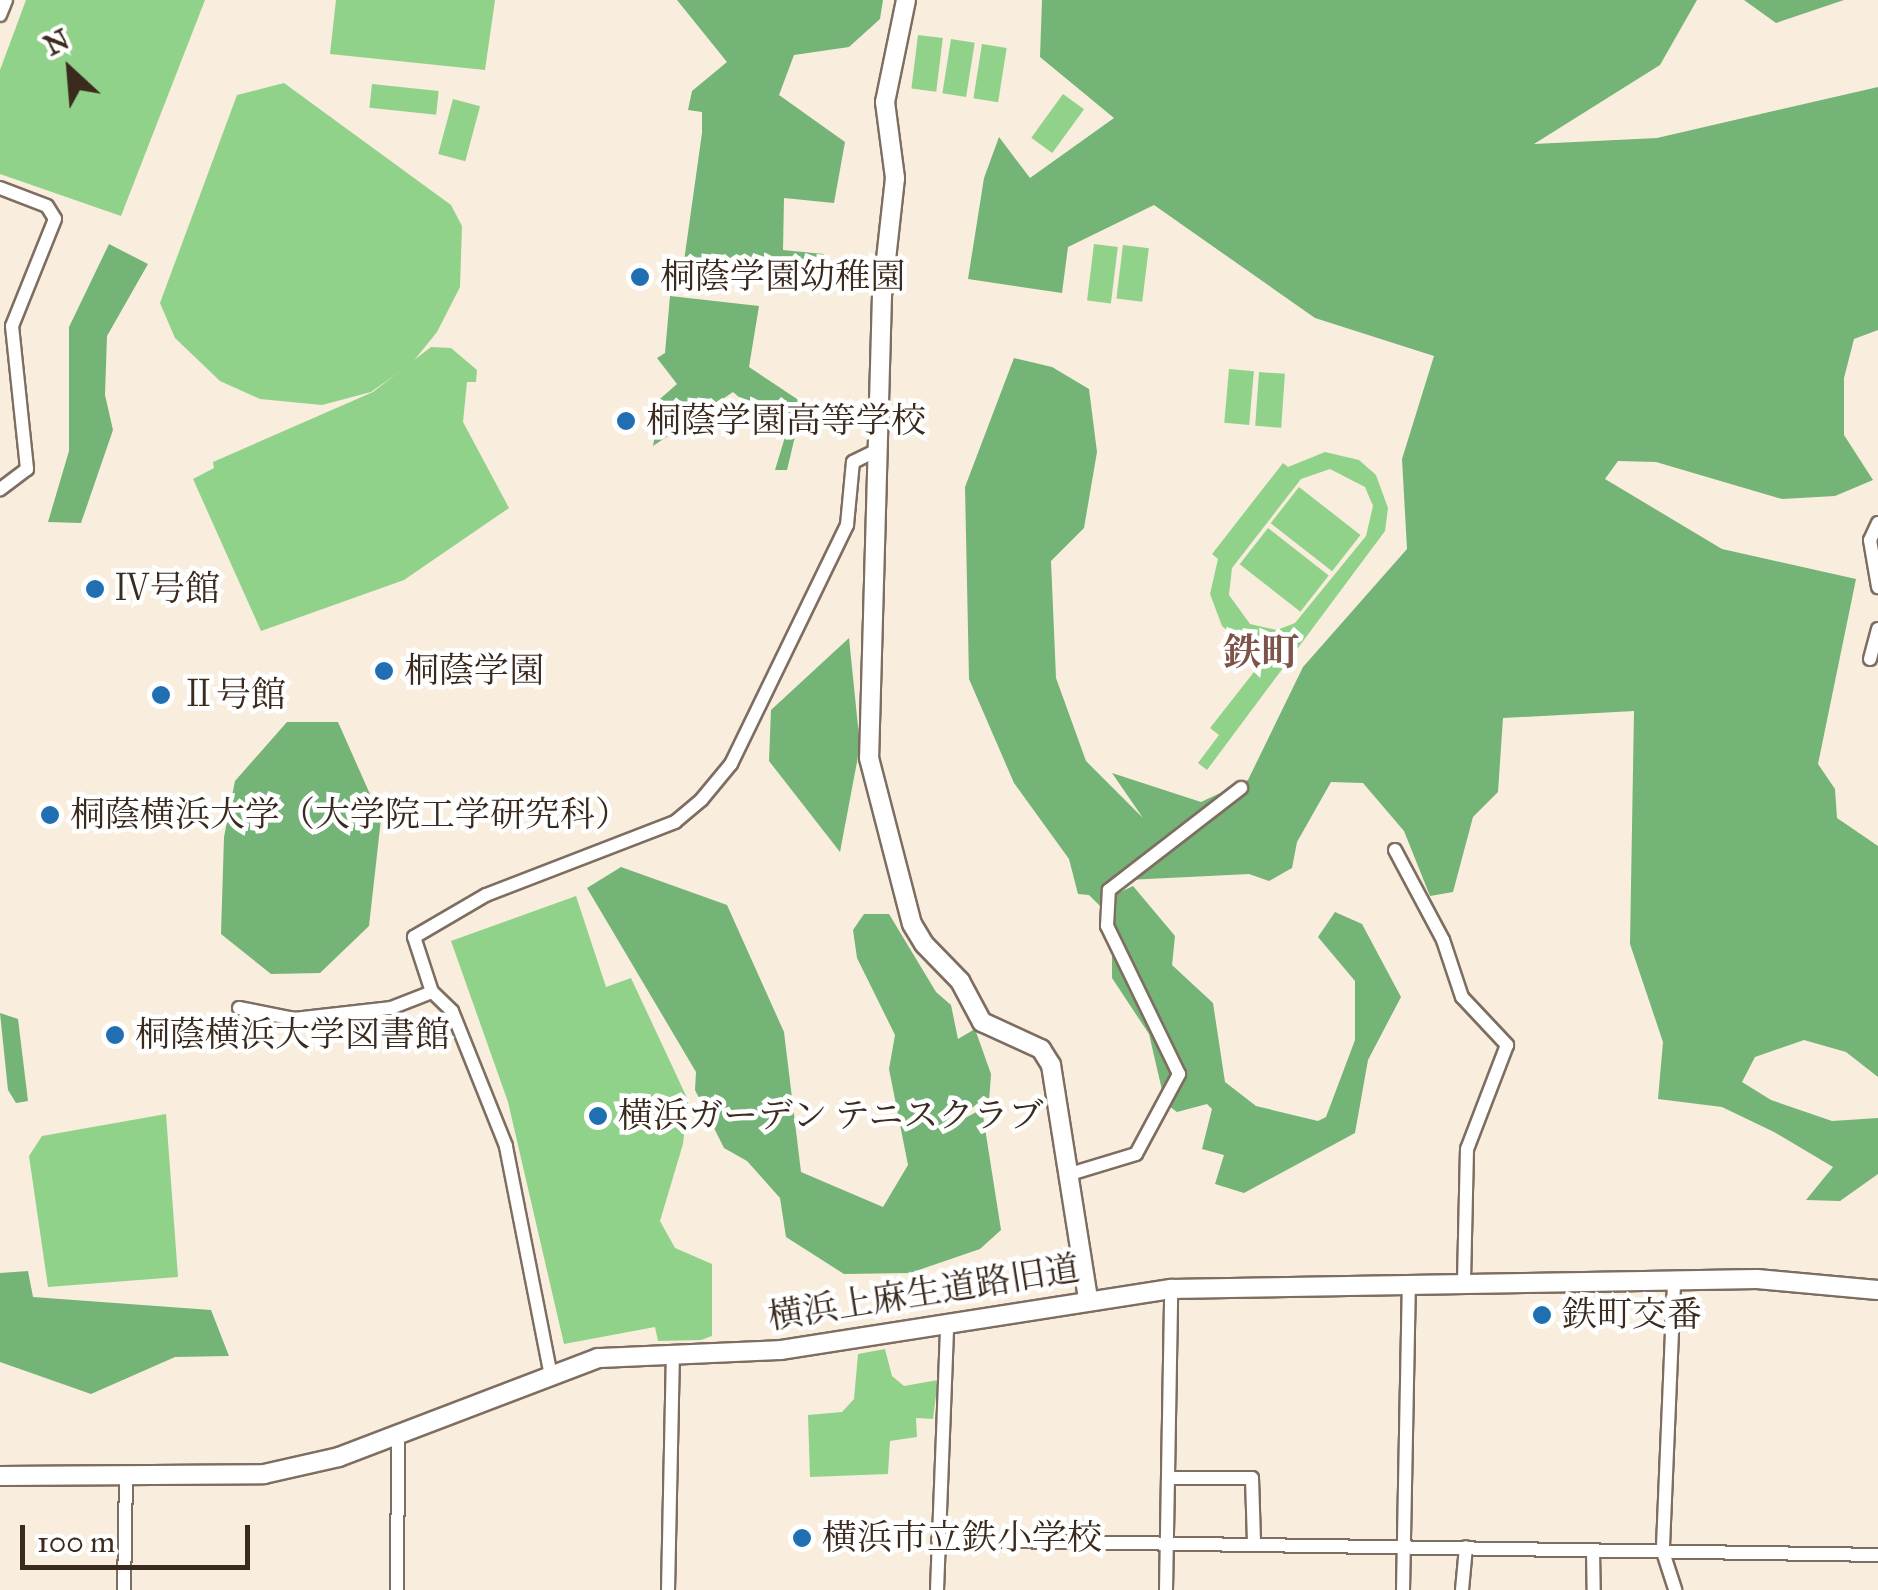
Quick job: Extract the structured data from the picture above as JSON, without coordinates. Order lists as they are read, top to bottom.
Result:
{
  "streets": {
    "street": ["横浜上麻生道路旧道"]
  },
  "districts": ["鉄町"],
  "places": [
    "桐蔭学園幼稚園",
    "桐蔭学園高等学校",
    "Ⅳ号館",
    "桐蔭学園",
    "Ⅱ号館",
    "桐蔭横浜大学（大学院工学研究科）",
    "桐蔭横浜大学図書館",
    "横浜ガーデン テニスクラブ",
    "鉄町交番",
    "横浜市立鉄小学校"
  ],
  "scale_bar": "100 m",
  "north": "top left"
}
